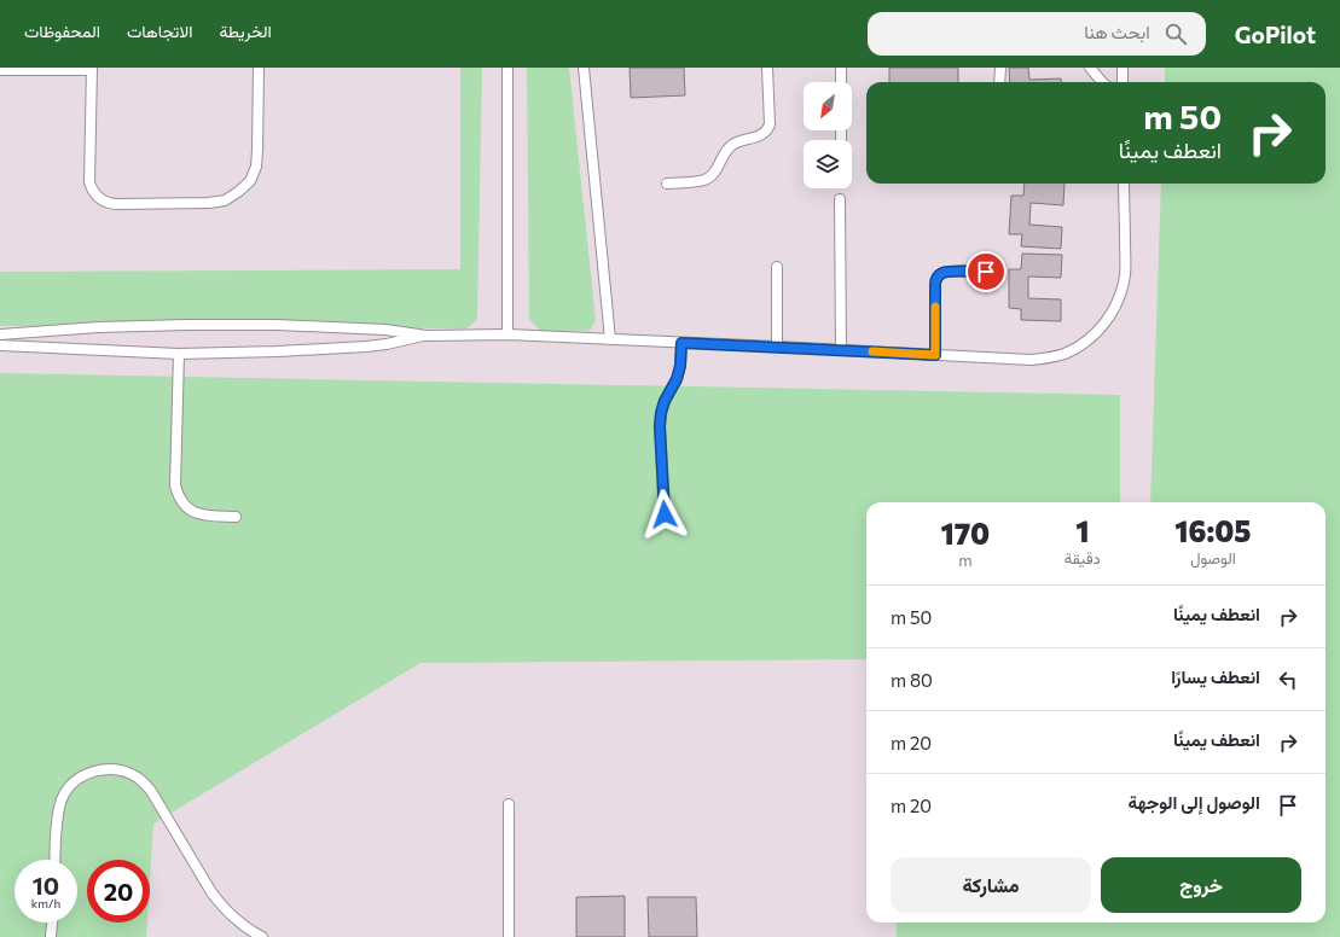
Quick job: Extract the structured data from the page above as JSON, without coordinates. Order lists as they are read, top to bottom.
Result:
{
  "north": "bottom left",
  "page": {
    "header": "GoPilot",
    "search": "ابحث هنا",
    "nav": ["الخريطة", "الاتجاهات", "المحفوظات"],
    "turn": ["50 m", "انعطف يمينًا"],
    "eta": [
      "16:05",
      "الوصول",
      "1",
      "دقيقة",
      "170",
      "m"
    ],
    "list": [
      {
        "name": "انعطف يمينًا",
        "value": "50 m"
      },
      {
        "name": "انعطف يسارًا",
        "value": "80 m"
      },
      {
        "name": "انعطف يمينًا",
        "value": "20 m"
      },
      {
        "name": "الوصول إلى الوجهة",
        "value": "20 m"
      }
    ],
    "buttons": ["خروج", "مشاركة"],
    "speed": "10 km/h",
    "limit": "20"
  }
}
